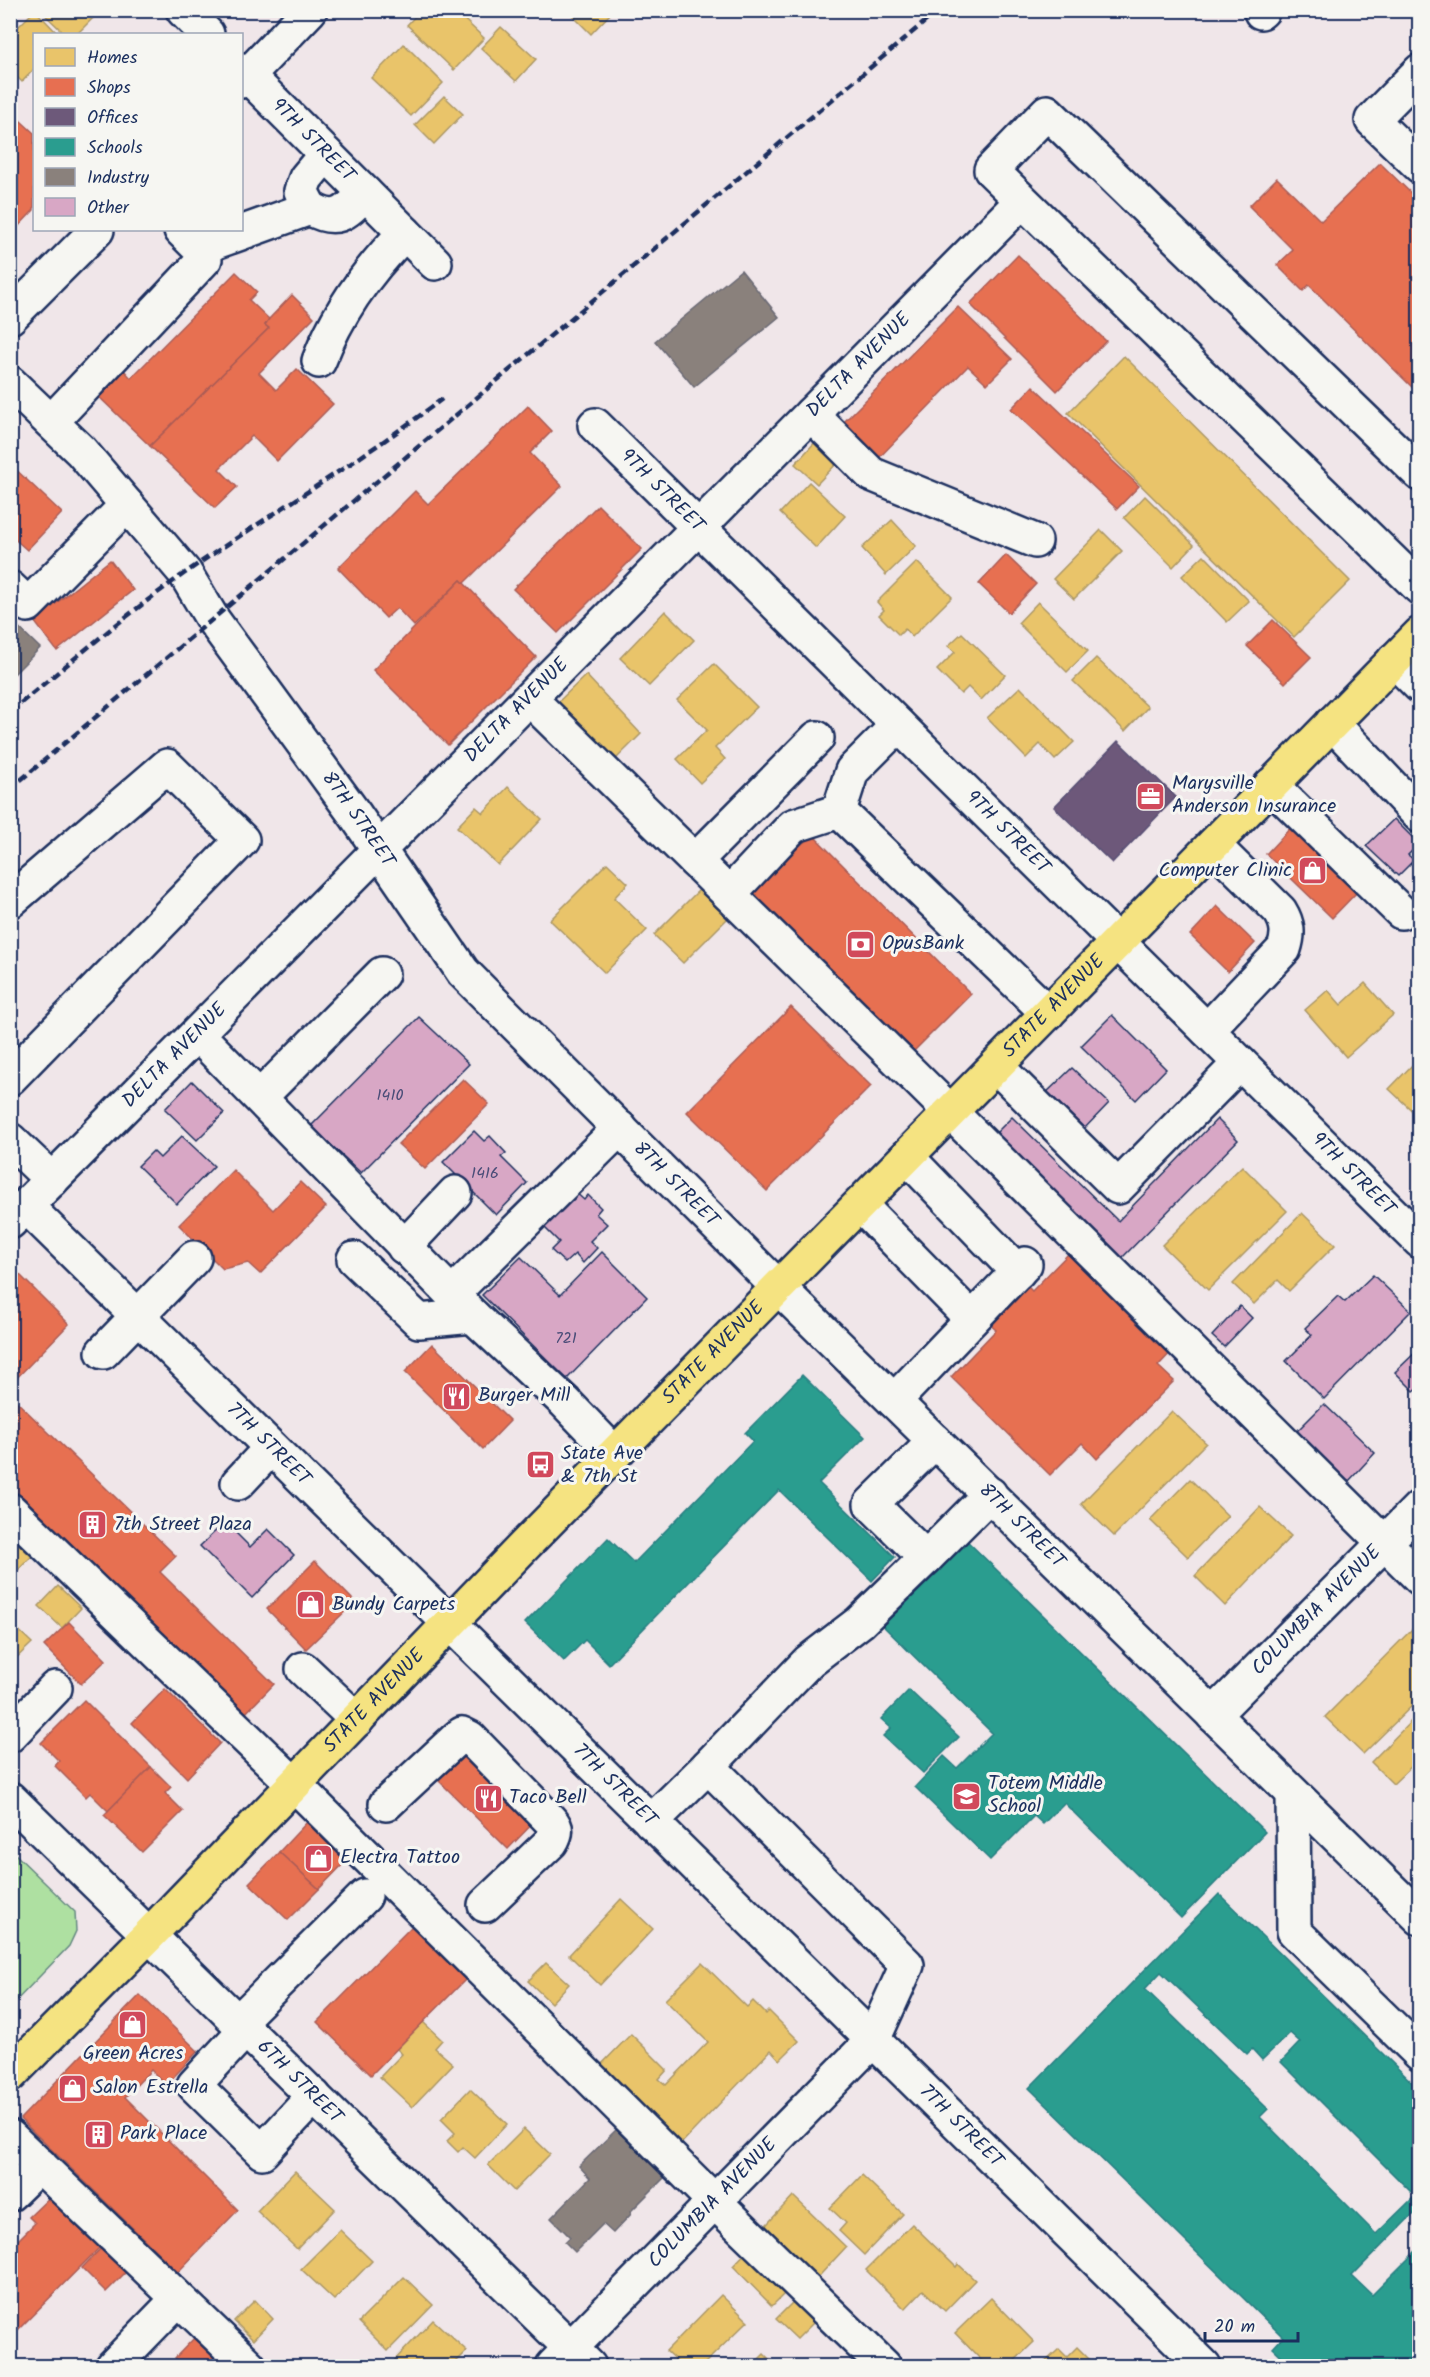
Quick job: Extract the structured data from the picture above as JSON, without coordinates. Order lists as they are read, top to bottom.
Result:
{
  "streets": {
    "main road": ["STATE AVENUE"],
    "street": [
      "9TH STREET",
      "DELTA AVENUE",
      "8TH STREET",
      "7TH STREET",
      "COLUMBIA AVENUE",
      "6TH STREET"
    ]
  },
  "crossings": [
    ["9TH STREET", "DELTA AVENUE"],
    ["9TH STREET", "STATE AVENUE"],
    ["DELTA AVENUE", "8TH STREET"],
    ["DELTA AVENUE", "7TH STREET"],
    ["8TH STREET", "STATE AVENUE"],
    ["8TH STREET", "COLUMBIA AVENUE"],
    ["STATE AVENUE", "7TH STREET"],
    ["STATE AVENUE", "6TH STREET"],
    ["7TH STREET", "COLUMBIA AVENUE"],
    ["COLUMBIA AVENUE", "6TH STREET"]
  ],
  "places": {
    "office": ["Marysville Anderson Insurance"],
    "shop": [
      "Computer Clinic",
      "Bundy Carpets",
      "Electra Tattoo",
      "Green Acres",
      "Salon Estrella"
    ],
    "bank": ["OpusBank"],
    "restaurant": ["Burger Mill", "Taco Bell"],
    "bus stop": ["State Ave & 7th St"],
    "building": ["7th Street Plaza", "Park Place"],
    "school or university": ["Totem Middle School"]
  },
  "house_numbers": ["1410", "1416", "721"],
  "legend": [
    "Homes",
    "Shops",
    "Offices",
    "Schools",
    "Industry",
    "Other"
  ],
  "scale_bar": "20 m"
}
